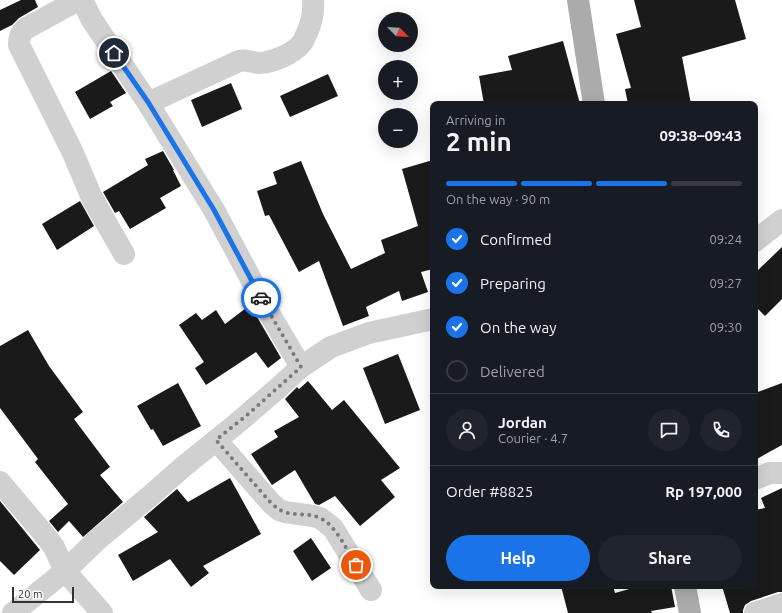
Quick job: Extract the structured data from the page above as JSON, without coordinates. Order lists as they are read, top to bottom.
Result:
{
  "scale_bar": "20 m",
  "north": "bottom right",
  "page": {
    "map_buttons": ["+", "−"],
    "heading": ["2 min", "Arriving in", "09:38–09:43"],
    "panel": [
      "Jordan",
      "Courier · 4.7",
      "Order #8825",
      "Rp 197,000"
    ],
    "bar": "On the way · 90 m",
    "list": [
      ["Confirmed", "09:24"],
      ["Preparing", "09:27"],
      ["On the way", "09:30"],
      "Delivered"
    ],
    "buttons": ["Help", "Share"],
    "scale": "20 m"
  }
}
